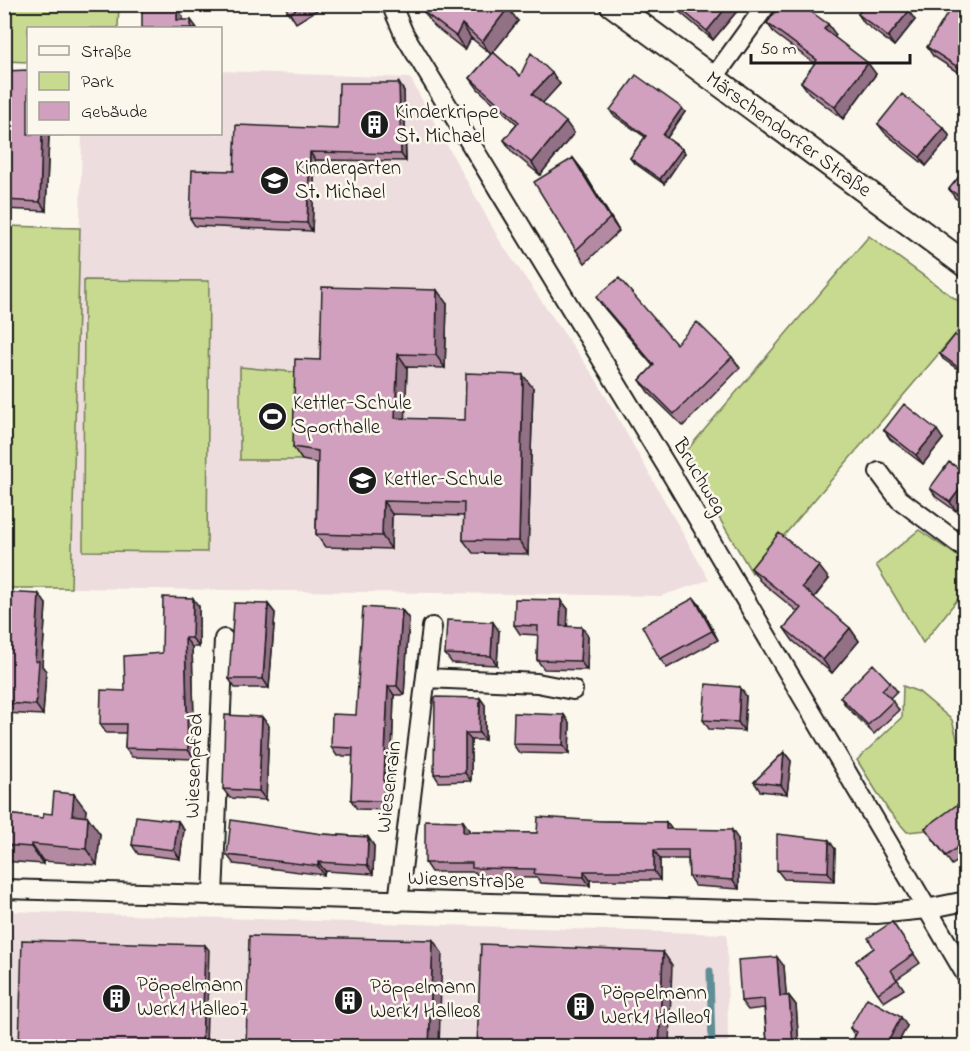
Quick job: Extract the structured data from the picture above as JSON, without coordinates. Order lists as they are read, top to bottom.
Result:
{
  "streets": {
    "street": [
      "Märschendorfer Straße",
      "Bruchweg",
      "Wiesenpfad",
      "Wiesenrain",
      "Wiesenstraße"
    ]
  },
  "crossings": [
    ["Bruchweg", "Wiesenstraße"],
    ["Wiesenpfad", "Wiesenstraße"],
    ["Wiesenrain", "Wiesenstraße"]
  ],
  "places": {
    "building": [
      "Kinderkrippe St. Michael",
      "Pöppelmann Werk1 Halle07",
      "Pöppelmann Werk1 Halle08",
      "Pöppelmann Werk1 Halle09"
    ],
    "school or university": ["Kindergarten St. Michael", "Kettler-Schule"],
    "sports": ["Kettler-Schule Sporthalle"]
  },
  "legend": ["Straße", "Park", "Gebäude"],
  "scale_bar": "50 m"
}
